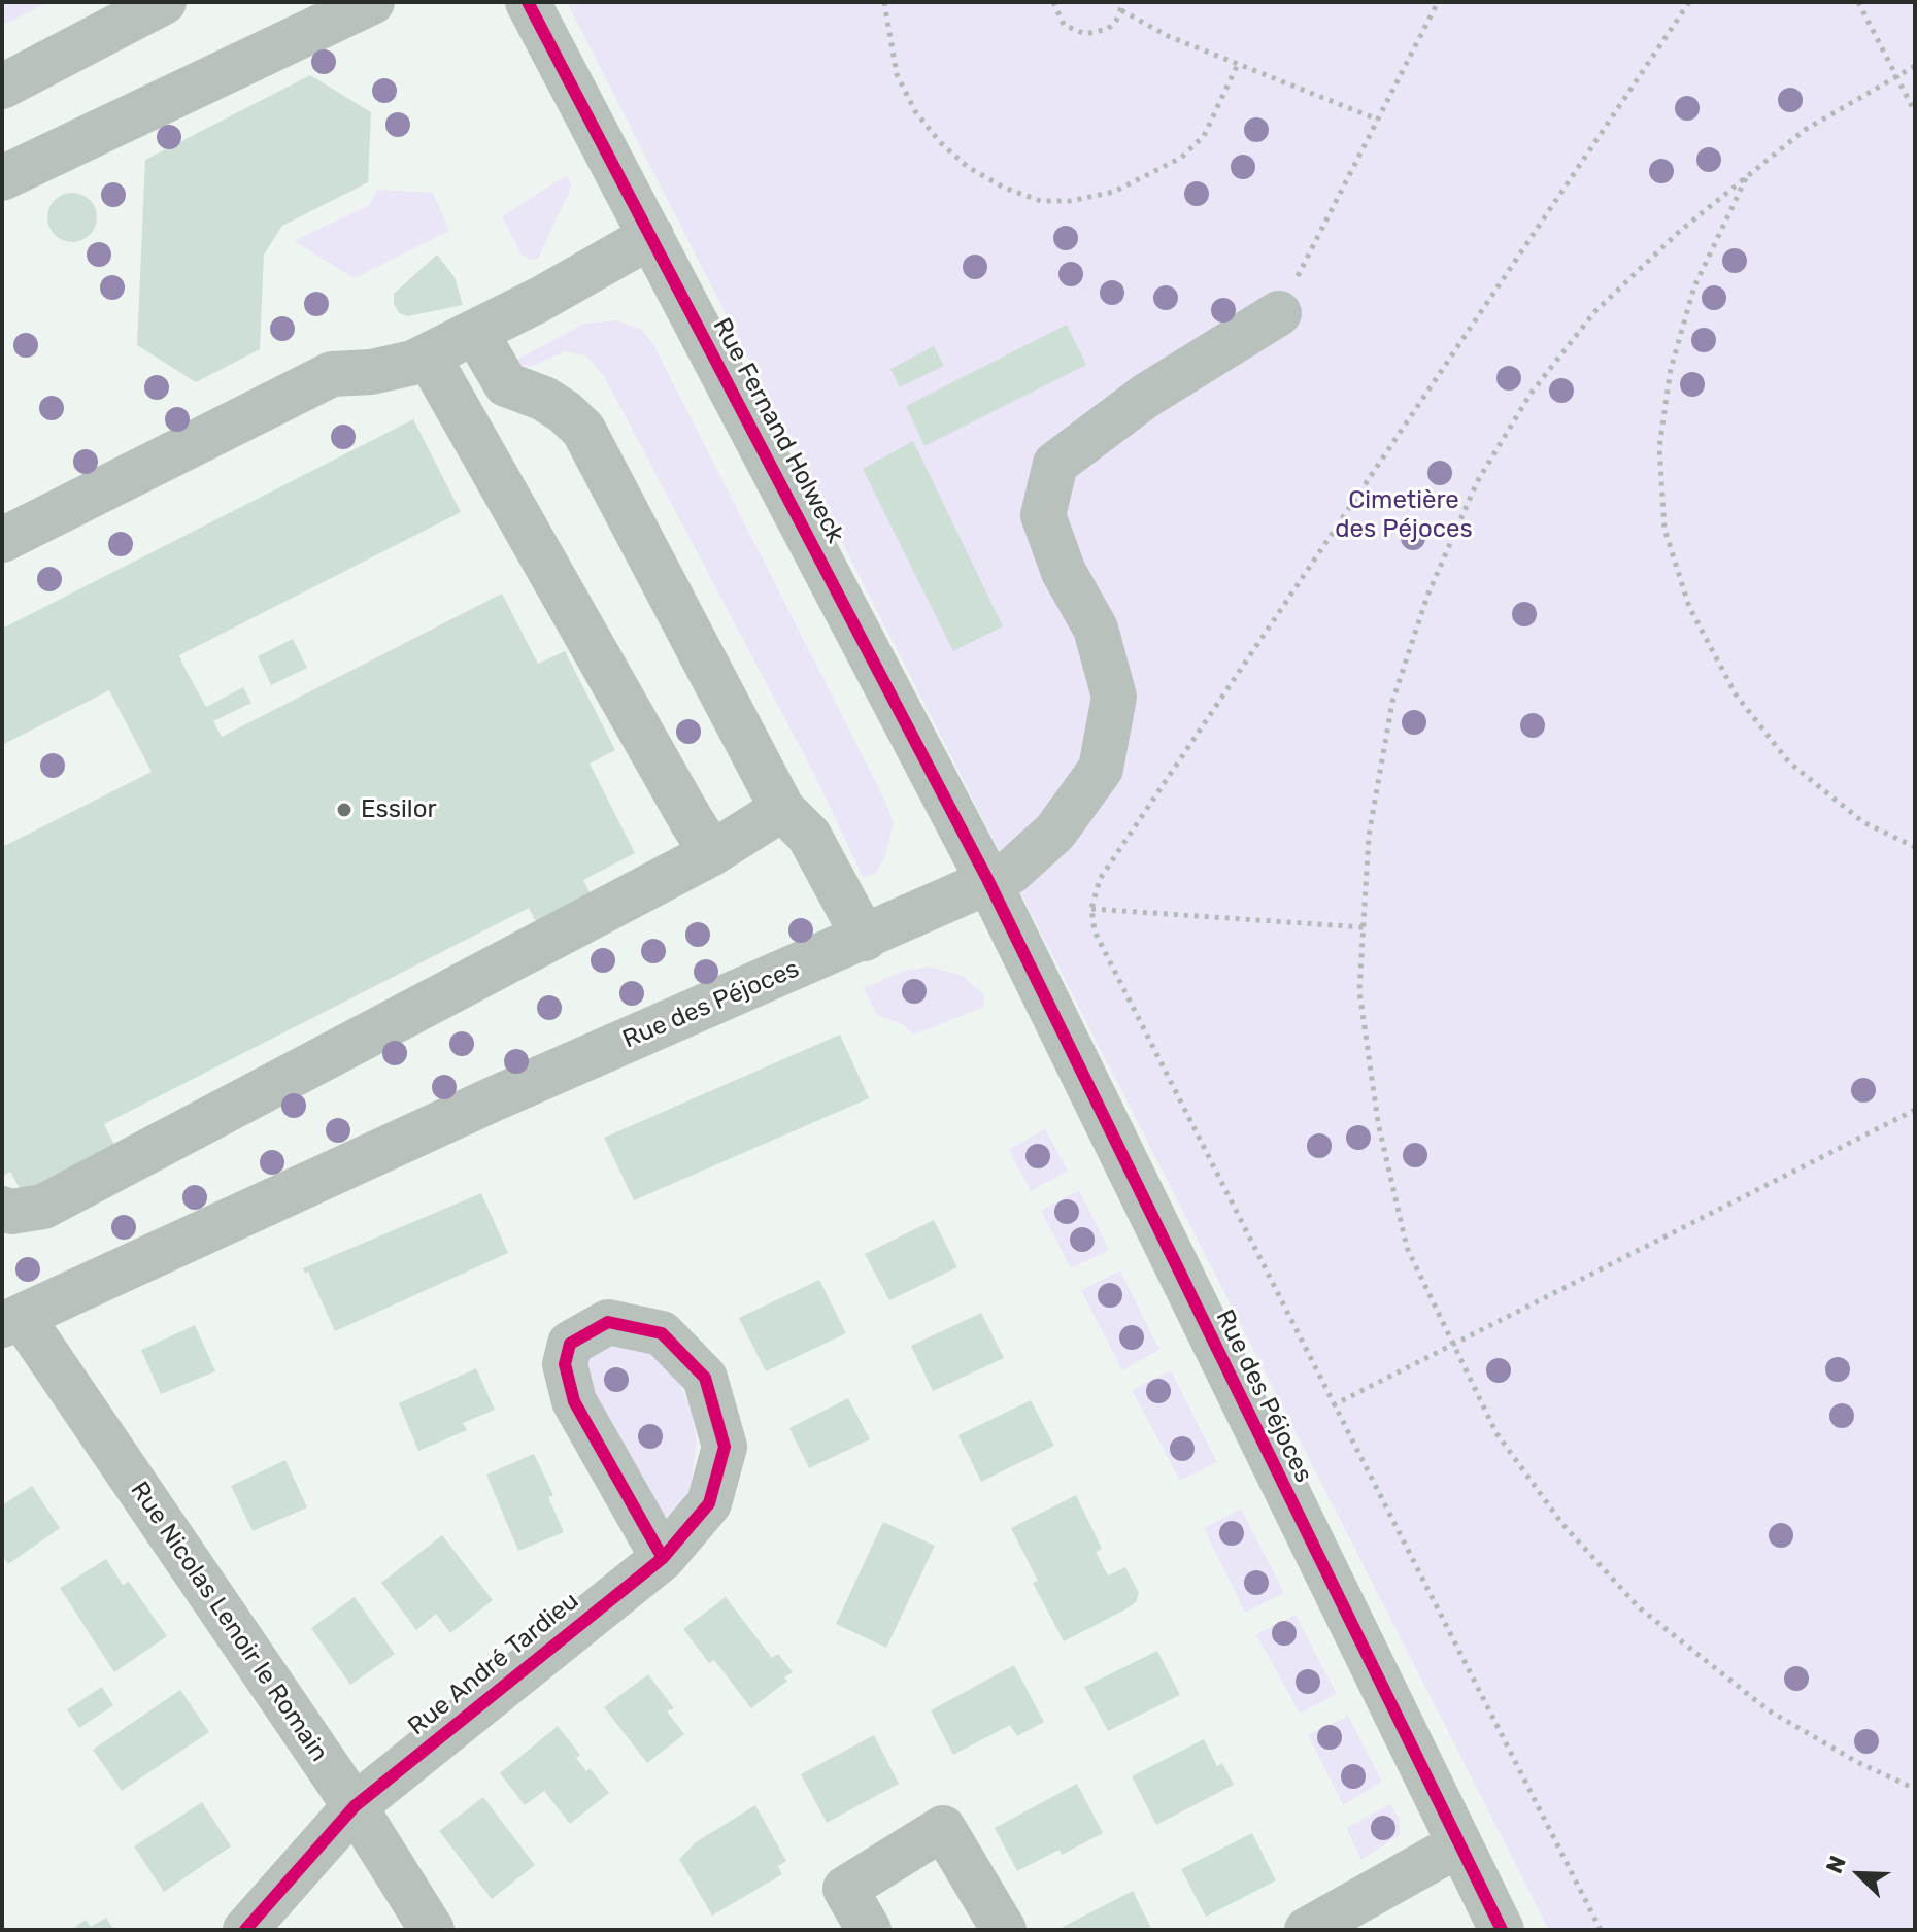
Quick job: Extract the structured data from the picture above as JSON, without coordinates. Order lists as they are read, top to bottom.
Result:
{
  "streets": {
    "street": [
      "Rue Fernand Holweck",
      "Rue des Péjoces",
      "Rue Nicolas Lenoir le Romain",
      "Rue André Tardieu"
    ]
  },
  "crossings": [
    ["Rue Fernand Holweck", "Rue des Péjoces"],
    ["Rue des Péjoces", "Rue Nicolas Lenoir le Romain"],
    ["Rue Nicolas Lenoir le Romain", "Rue André Tardieu"]
  ],
  "parks": ["Cimetière des Péjoces"],
  "places": ["Essilor"],
  "north": "top left"
}
